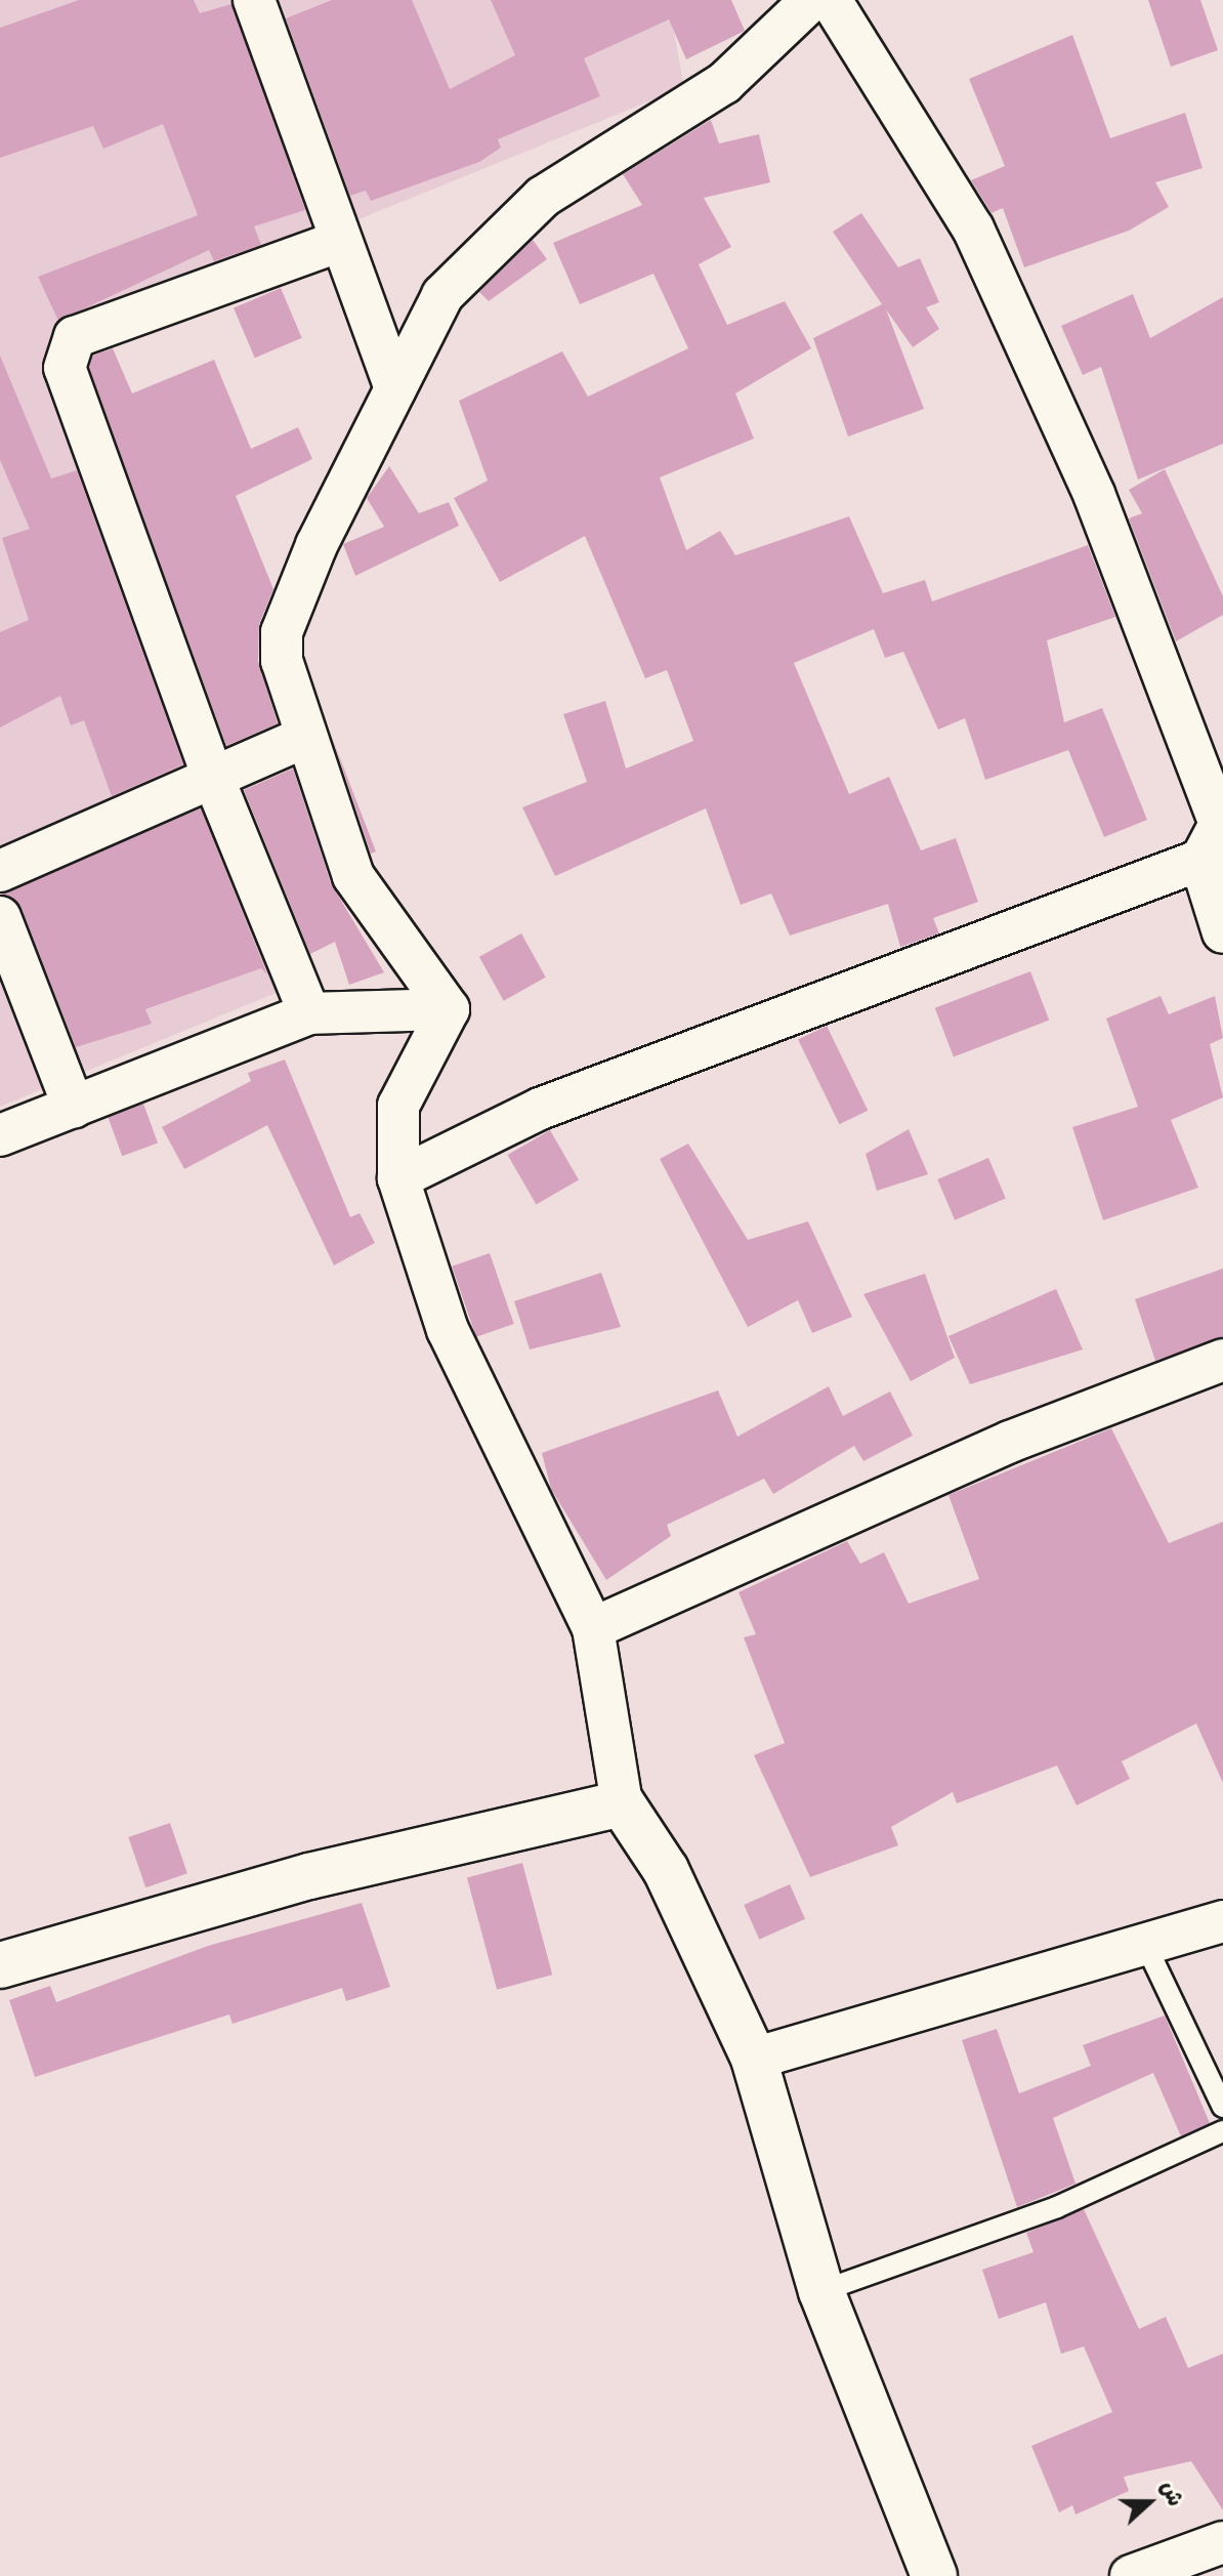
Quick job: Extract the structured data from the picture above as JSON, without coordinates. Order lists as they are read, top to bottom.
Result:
{
  "north": "right"
}
